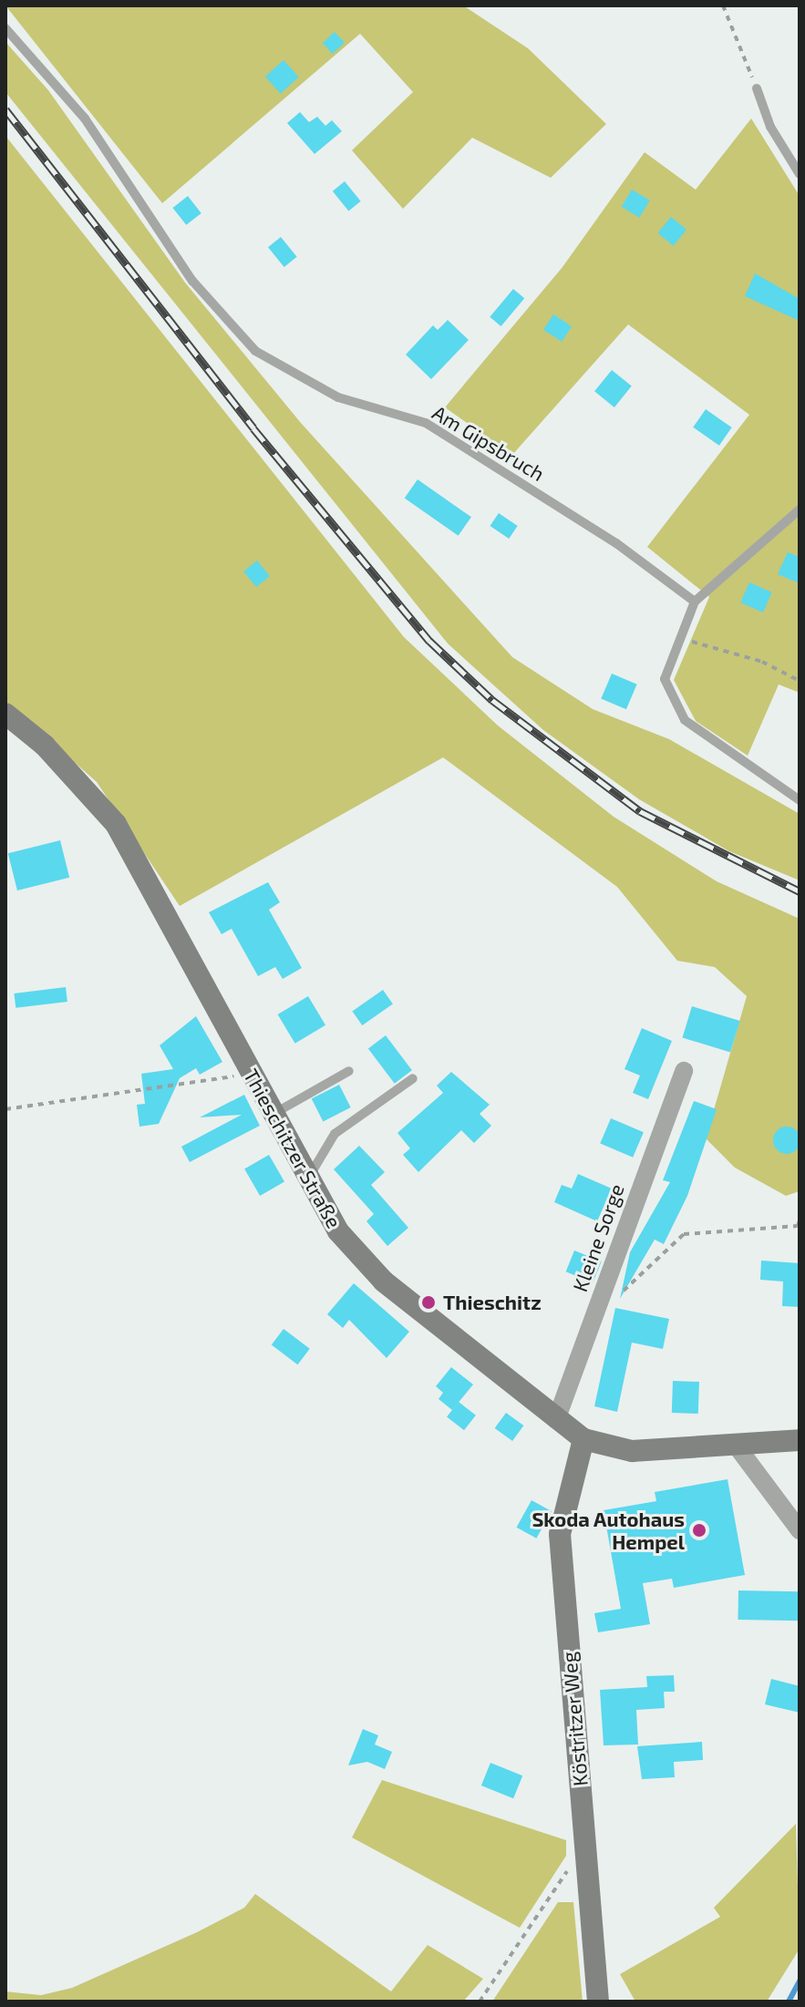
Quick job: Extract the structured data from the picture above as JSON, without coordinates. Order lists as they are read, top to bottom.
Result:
{
  "streets": {
    "main road": ["Thieschitzer Straße", "Köstritzer Weg"],
    "street": ["Kleine Sorge"],
    "lane": ["Am Gipsbruch"]
  },
  "crossings": [
    ["Thieschitzer Straße", "Kleine Sorge"],
    ["Thieschitzer Straße", "Köstritzer Weg"]
  ],
  "places": ["Thieschitz", "Skoda Autohaus Hempel"]
}
